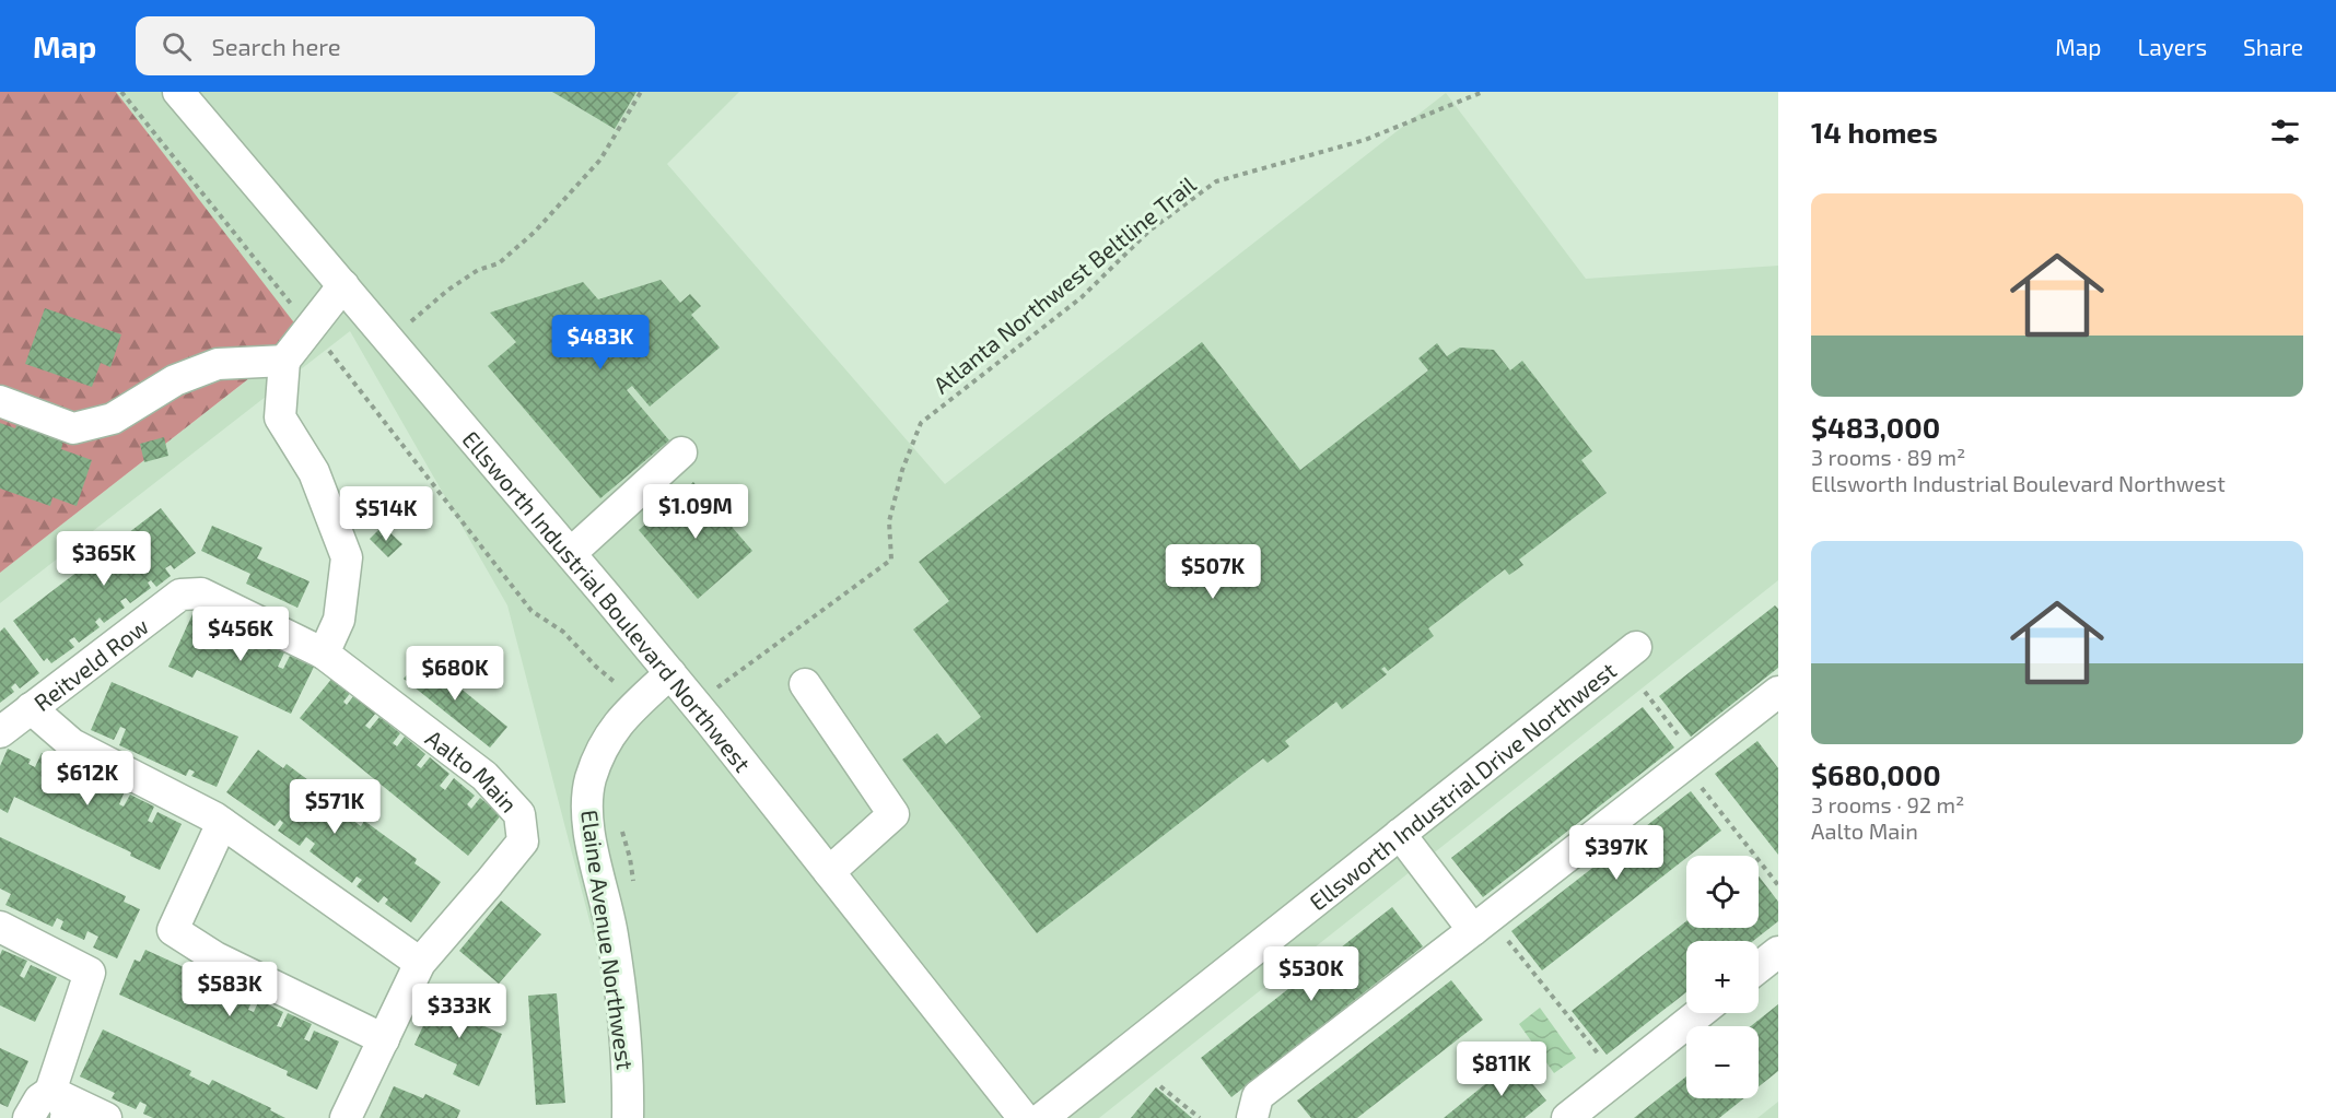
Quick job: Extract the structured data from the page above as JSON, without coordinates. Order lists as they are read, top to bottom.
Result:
{
  "streets": {
    "street": [
      "Ellsworth Industrial Boulevard Northwest",
      "Reitveld Row",
      "Aalto Main",
      "Ellsworth Industrial Drive Northwest",
      "Elaine Avenue Northwest"
    ],
    "path": ["Atlanta Northwest Beltline Trail"]
  },
  "crossings": [
    ["Atlanta Northwest Beltline Trail", "Ellsworth Industrial Boulevard Northwest"],
    ["Ellsworth Industrial Boulevard Northwest", "Elaine Avenue Northwest"],
    ["Reitveld Row", "Aalto Main"]
  ],
  "page": {
    "header": "Map",
    "search": "Search here",
    "nav": ["Map", "Layers", "Share"],
    "heading": "14 homes",
    "list": [
      {
        "name": "$483,000",
        "note": "3 rooms · 89 m² · Ellsworth Industrial Boulevard Northwest"
      },
      {
        "name": "$680,000",
        "note": "3 rooms · 92 m² · Aalto Main"
      }
    ],
    "price": [
      "$483K",
      "$1.09M",
      "$514K",
      "$365K",
      "$507K",
      "$456K",
      "$680K",
      "$612K",
      "$571K",
      "$397K",
      "$530K",
      "$583K",
      "$333K",
      "$811K"
    ],
    "map_buttons": ["+", "−"]
  }
}
